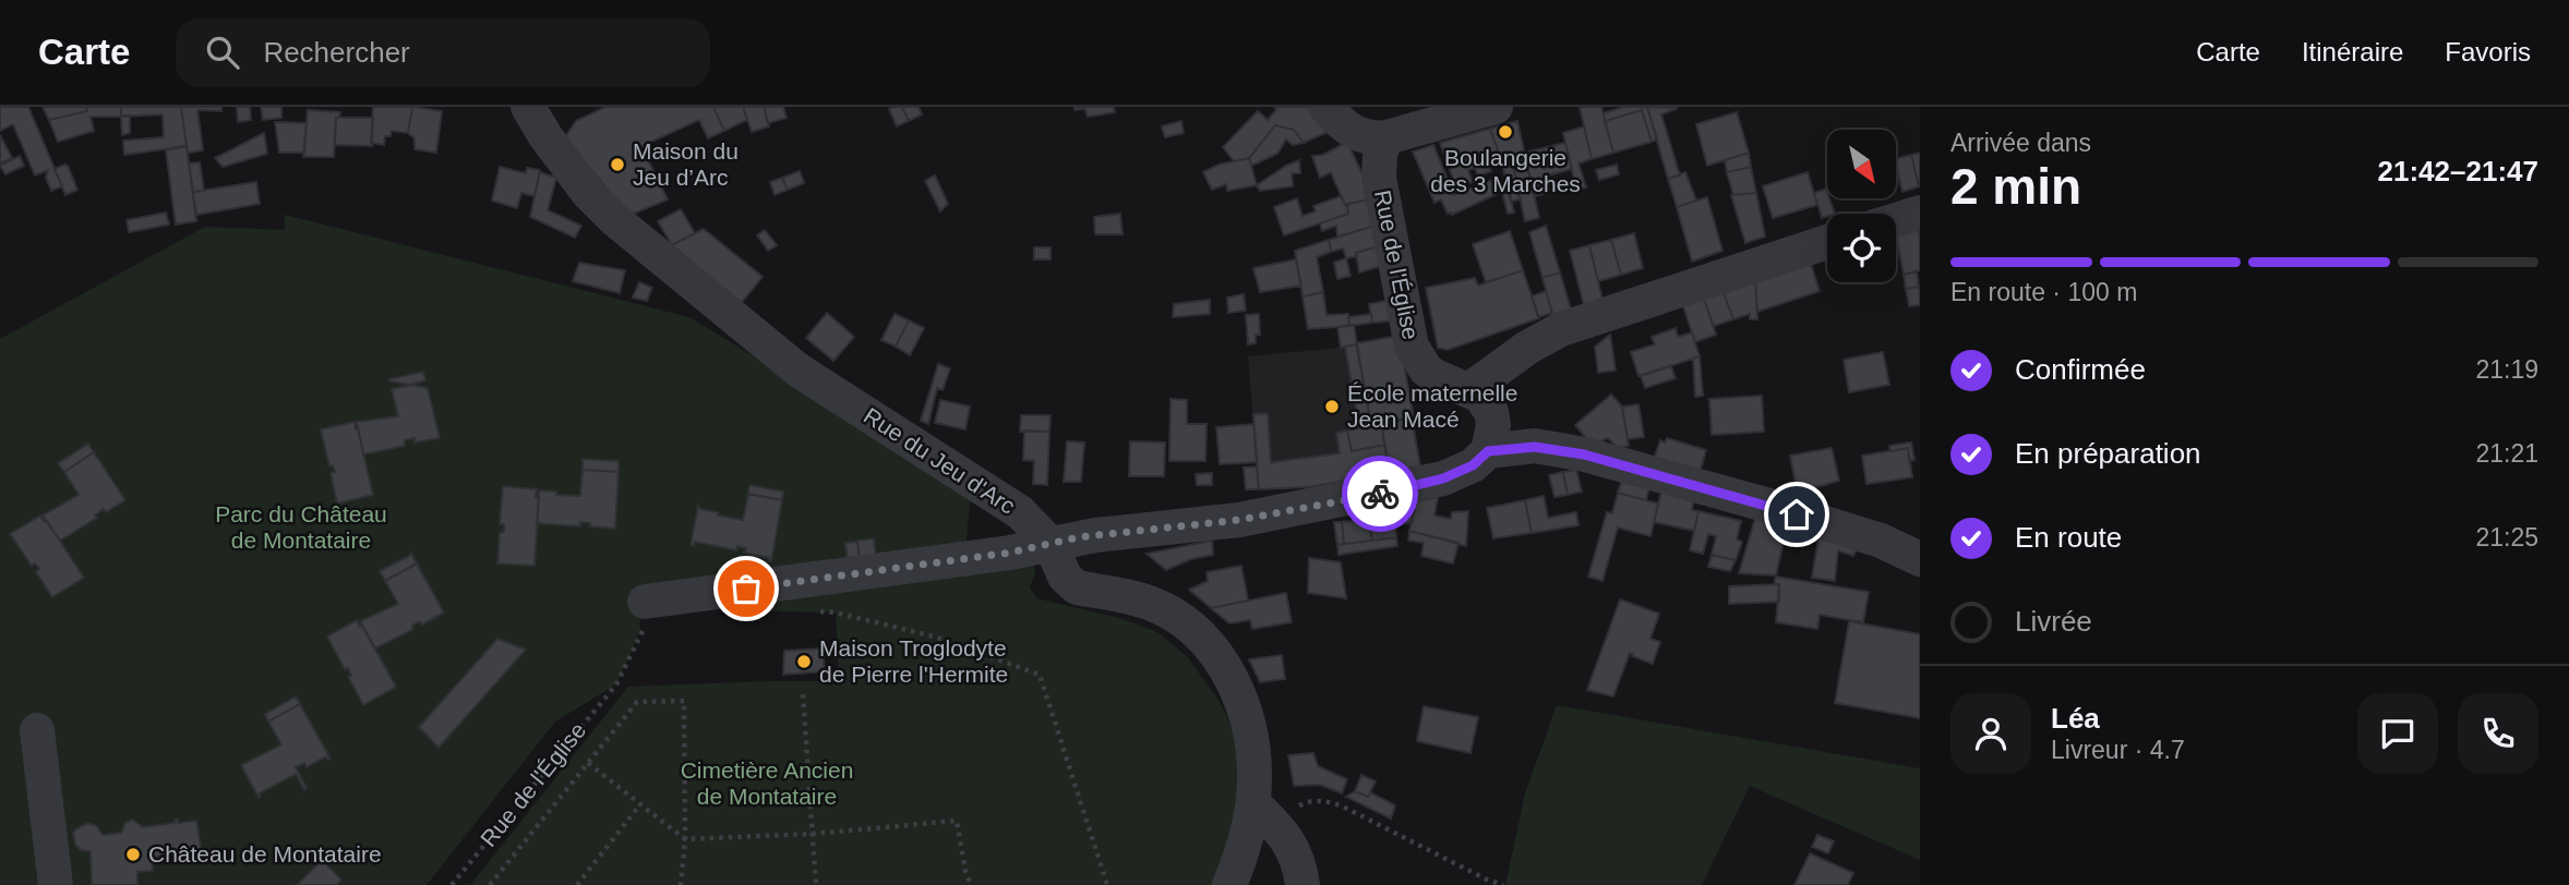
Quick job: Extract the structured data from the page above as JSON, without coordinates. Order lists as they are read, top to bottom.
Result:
{
  "streets": {
    "street": ["Rue de l'Église", "Rue du Jeu d'Arc"]
  },
  "parks": ["Parc du Château de Montataire", "Cimetière Ancien de Montataire"],
  "places": [
    "Boulangerie des 3 Marches",
    "Maison du Jeu d’Arc",
    "École maternelle Jean Macé",
    "Maison Troglodyte de Pierre l'Hermite",
    "Château de Montataire"
  ],
  "north": "bottom right",
  "page": {
    "header": "Carte",
    "search": "Rechercher",
    "nav": ["Carte", "Itinéraire", "Favoris"],
    "heading": ["2 min", "Arrivée dans", "21:42–21:47"],
    "panel": ["Léa", "Livreur · 4.7"],
    "bar": "En route · 100 m",
    "list": [
      ["Confirmée", "21:19"],
      ["En préparation", "21:21"],
      ["En route", "21:25"],
      "Livrée"
    ]
  }
}
